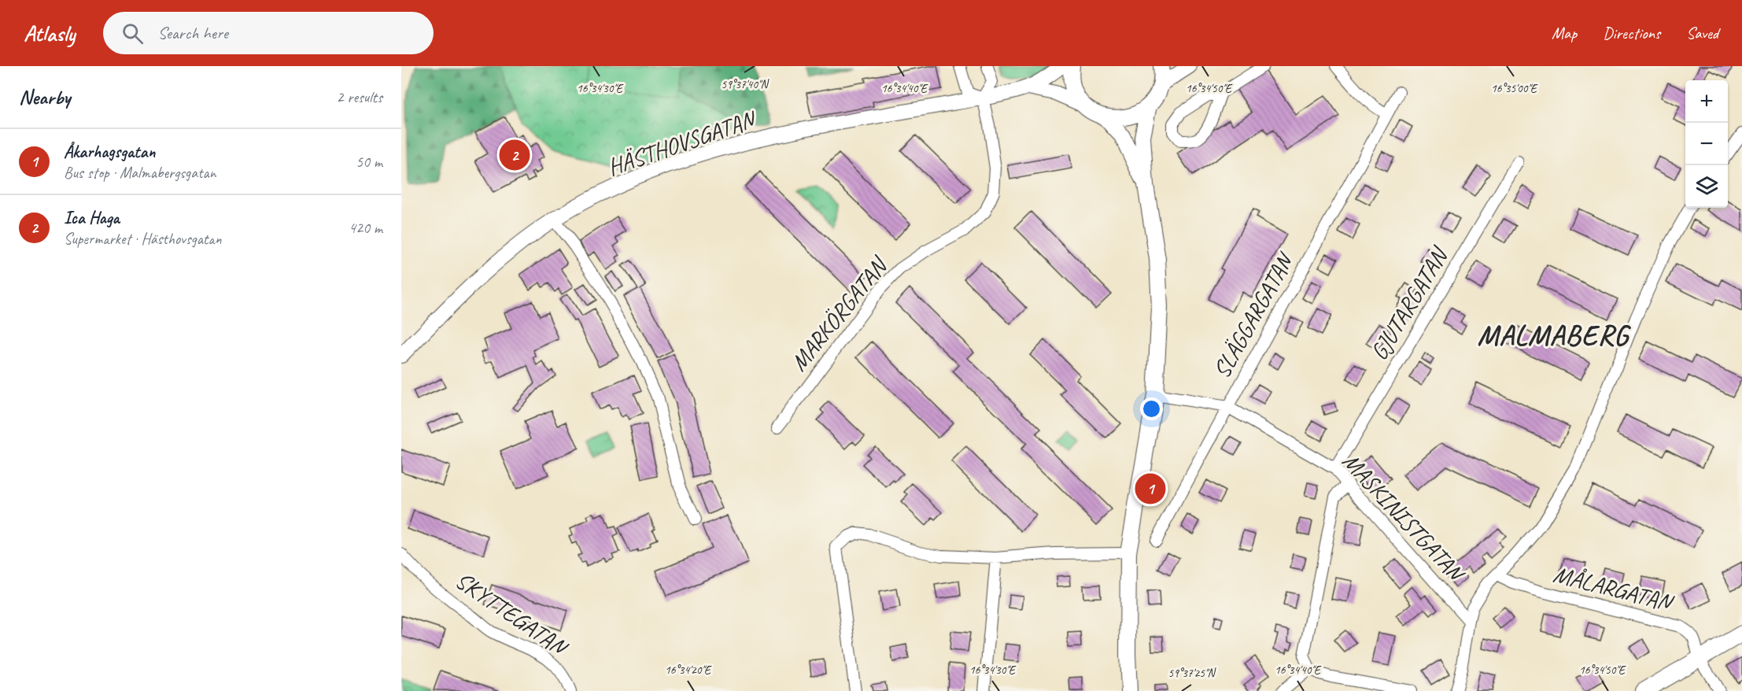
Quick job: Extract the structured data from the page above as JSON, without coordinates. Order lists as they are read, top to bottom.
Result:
{
  "streets": {
    "street": [
      "HÄSTHOVSGATAN",
      "GJUTARGATAN",
      "MARKÖRGATAN",
      "SLÄGGARGATAN",
      "MASKINISTGATAN",
      "MÅLARGATAN",
      "SKYTTEGATAN"
    ]
  },
  "crossings": [
    ["HÄSTHOVSGATAN", "MARKÖRGATAN"],
    ["GJUTARGATAN", "MASKINISTGATAN"],
    ["SLÄGGARGATAN", "MASKINISTGATAN"]
  ],
  "districts": ["MALMABERG"],
  "page": {
    "header": "Atlasly",
    "search": "Search here",
    "nav": ["Map", "Directions", "Saved"],
    "heading": ["Nearby", "2 results"],
    "map_buttons": ["+", "−"],
    "list": [
      {
        "mark": "1",
        "name": "Åkarhagsgatan",
        "note": "Bus stop · Malmabergsgatan",
        "value": "50 m"
      },
      {
        "mark": "2",
        "name": "Ica Haga",
        "note": "Supermarket · Hästhovsgatan",
        "value": "420 m"
      }
    ],
    "pins": ["2", "1"]
  },
  "coordinates": [
    "59°37'40\"N",
    "16°34'30\"E",
    "16°34'40\"E",
    "16°34'50\"E",
    "16°35'00\"E",
    "16°34'20\"E",
    "59°37'25\"N"
  ]
}
